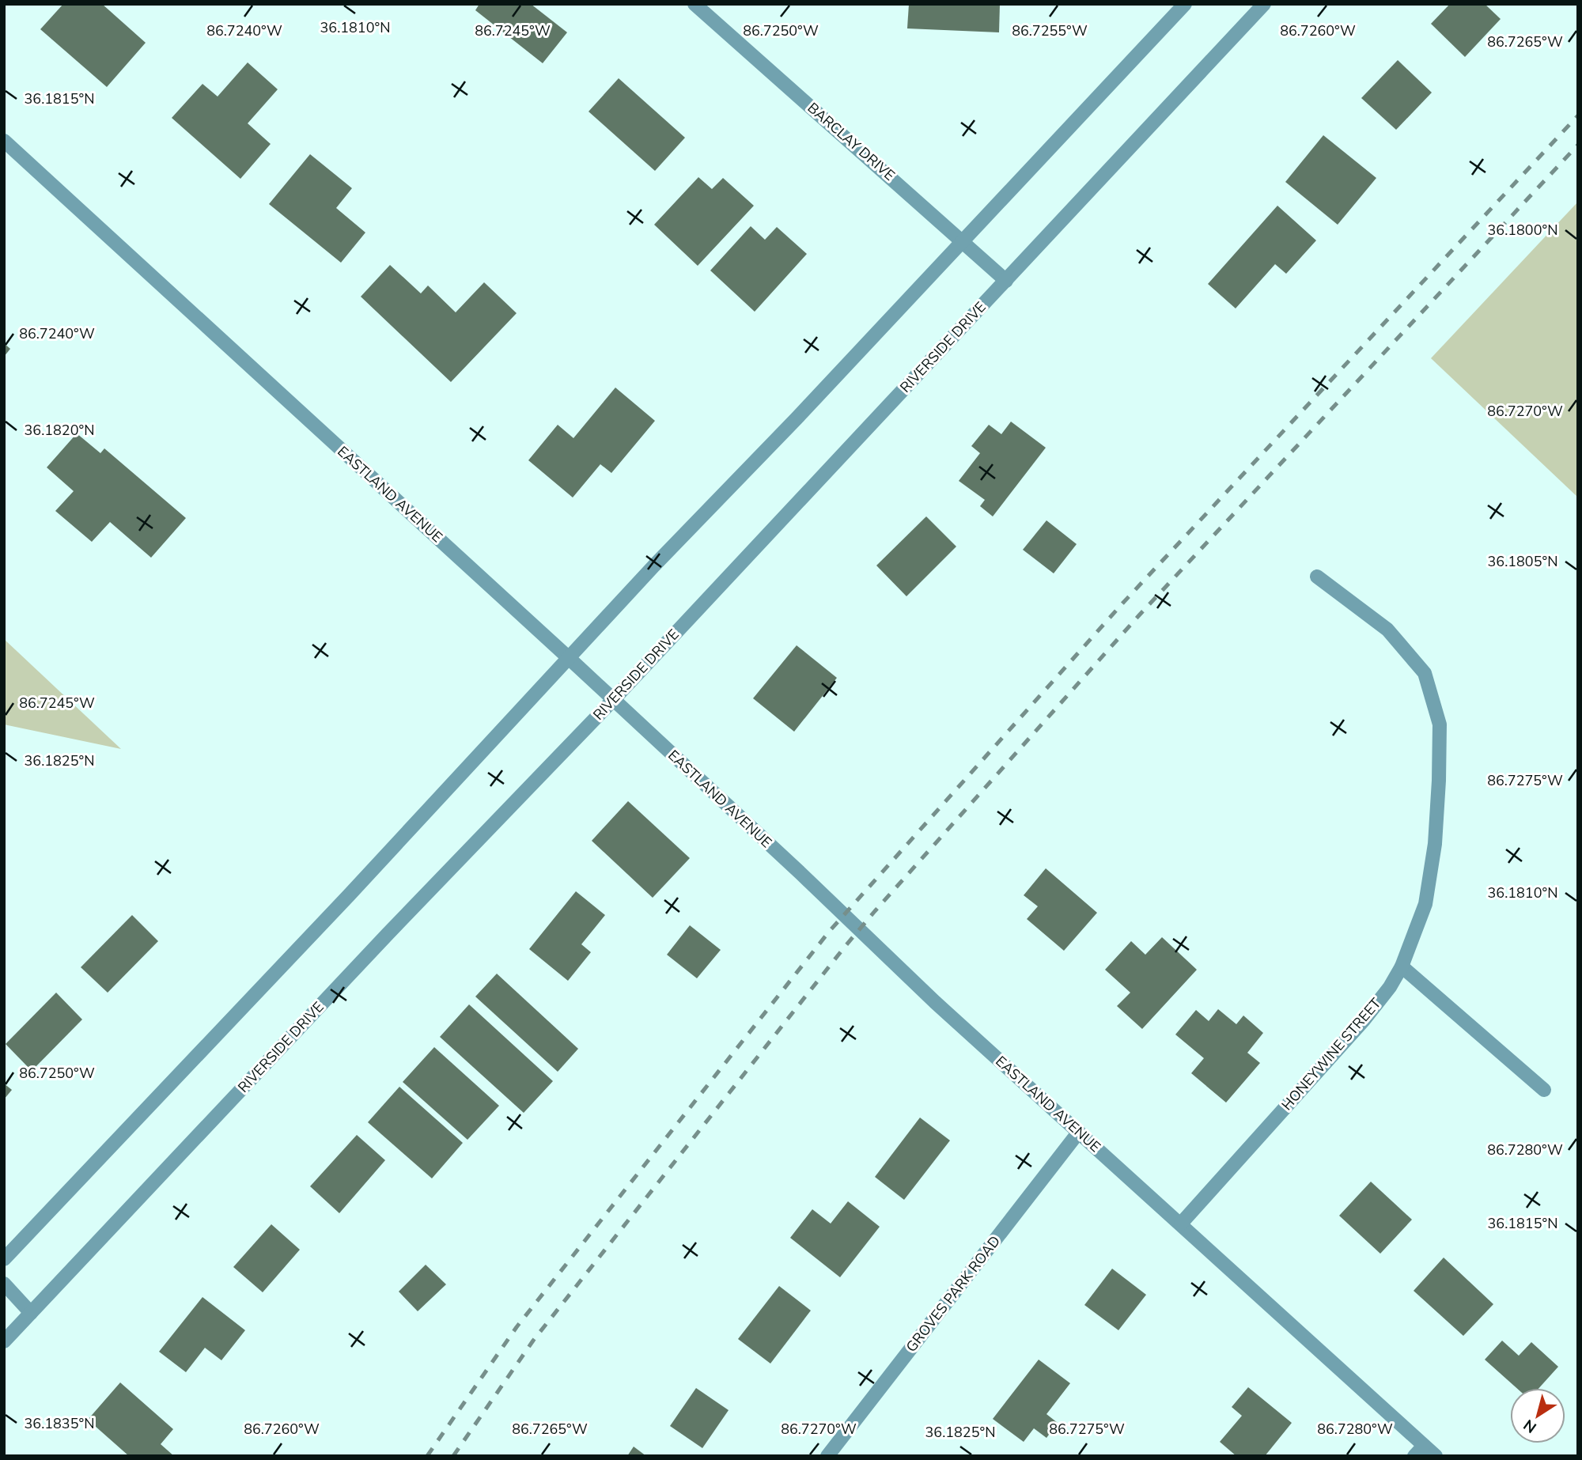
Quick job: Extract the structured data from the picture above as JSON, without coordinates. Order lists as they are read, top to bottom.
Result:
{
  "streets": {
    "street": [
      "BARCLAY DRIVE",
      "RIVERSIDE DRIVE",
      "EASTLAND AVENUE",
      "HONEYWINE STREET",
      "GROVES PARK ROAD"
    ]
  },
  "crossings": [
    ["BARCLAY DRIVE", "RIVERSIDE DRIVE"],
    ["RIVERSIDE DRIVE", "EASTLAND AVENUE"],
    ["EASTLAND AVENUE", "HONEYWINE STREET"],
    ["EASTLAND AVENUE", "GROVES PARK ROAD"]
  ],
  "north": "bottom left",
  "coordinates": [
    "36.1810°N",
    "86.7255°W",
    "86.7240°W",
    "86.7245°W",
    "86.7250°W",
    "86.7260°W",
    "86.7265°W",
    "36.1815°N",
    "36.1800°N",
    "86.7270°W",
    "36.1820°N",
    "36.1805°N",
    "36.1825°N",
    "86.7275°W",
    "86.7280°W",
    "36.1835°N"
  ]
}
